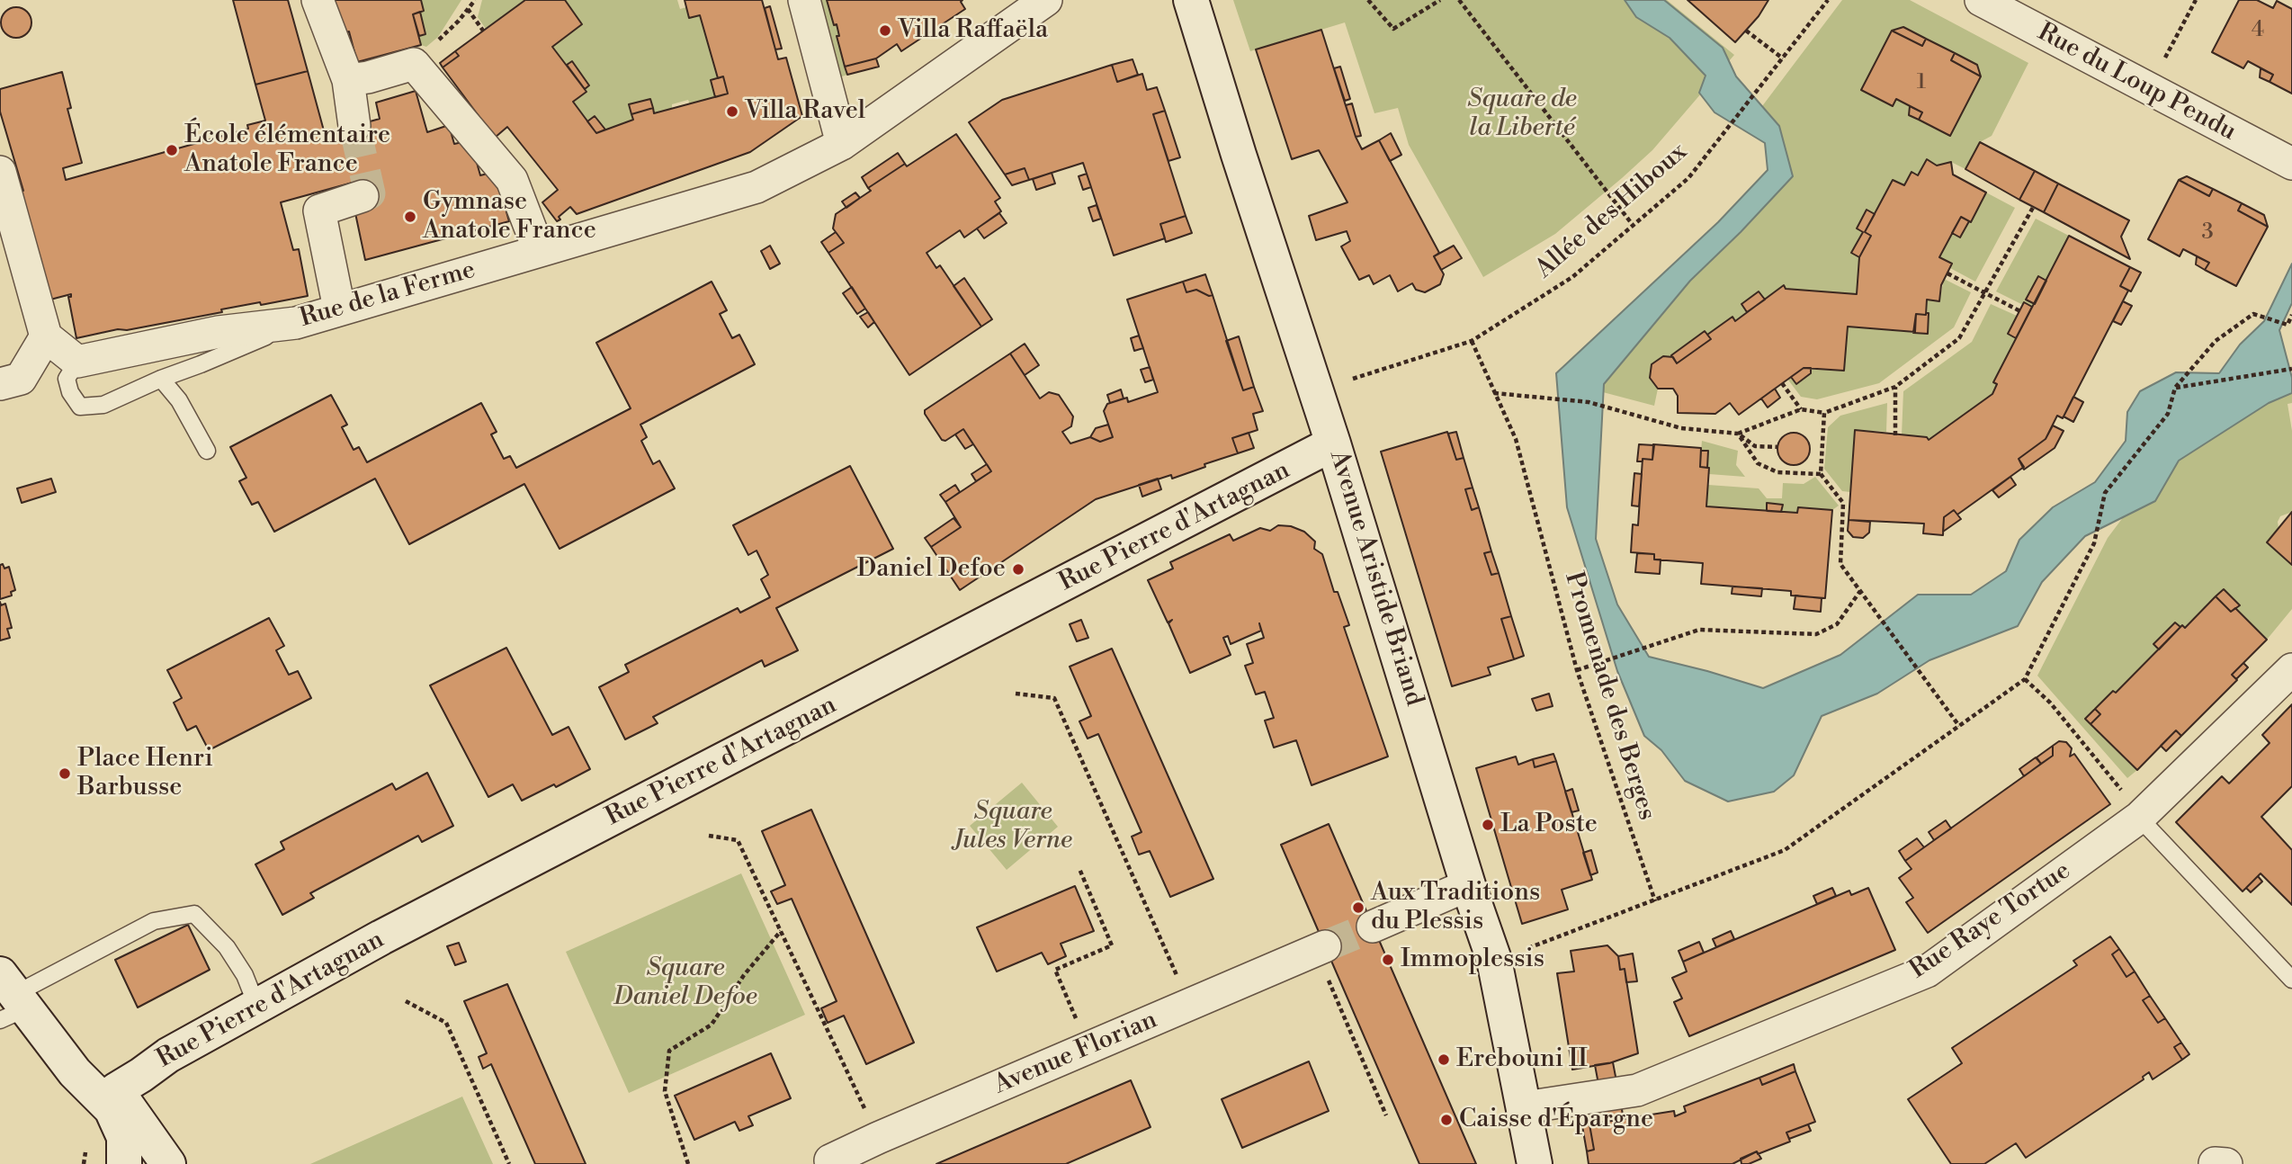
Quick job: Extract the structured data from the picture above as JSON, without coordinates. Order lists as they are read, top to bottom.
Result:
{
  "streets": {
    "street": [
      "Rue du Loup Pendu",
      "Rue de la Ferme",
      "Rue Pierre d'Artagnan",
      "Avenue Aristide Briand",
      "Rue Raye Tortue",
      "Avenue Florian"
    ],
    "path": ["Allée des Hiboux", "Promenade des Berges"]
  },
  "crossings": [
    ["Allée des Hiboux", "Promenade des Berges"],
    ["Rue Pierre d'Artagnan", "Avenue Aristide Briand"],
    ["Avenue Aristide Briand", "Rue Raye Tortue"]
  ],
  "parks": ["Square de la Liberté", "Square Jules Verne", "Square Daniel Defoe"],
  "places": [
    "Villa Raffaëla",
    "Villa Ravel",
    "École élémentaire Anatole France",
    "Gymnase Anatole France",
    "Daniel Defoe",
    "Place Henri Barbusse",
    "La Poste",
    "Aux Traditions du Plessis",
    "Immoplessis",
    "Erebouni II",
    "Caisse d'Épargne"
  ],
  "house_numbers": ["4", "1", "3"]
}
